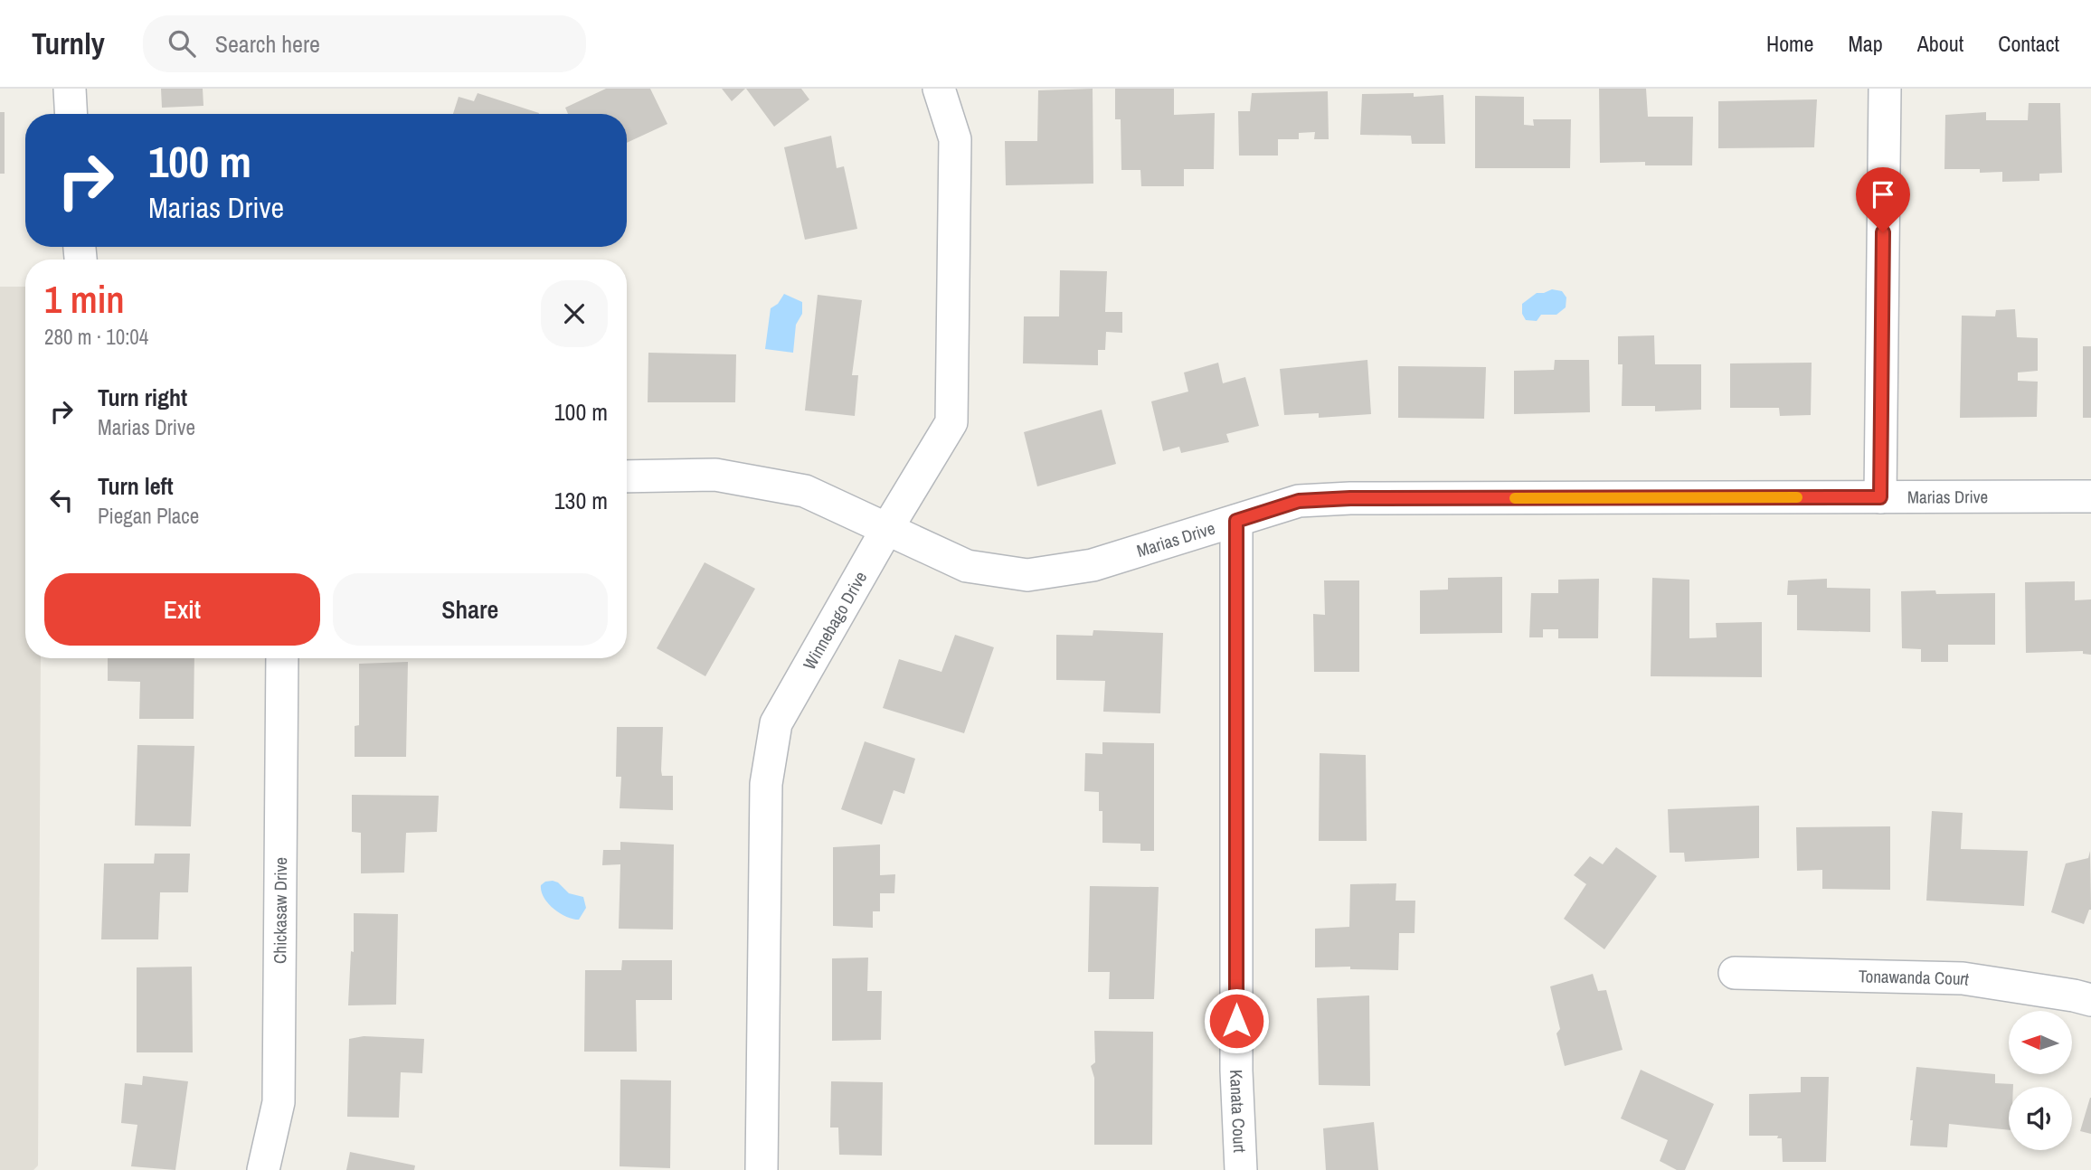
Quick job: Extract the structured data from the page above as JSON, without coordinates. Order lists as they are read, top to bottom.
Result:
{
  "streets": {
    "street": [
      "Marias Drive",
      "Winnebago Drive",
      "Chickasaw Drive",
      "Tonawanda Court",
      "Kanata Court"
    ]
  },
  "crossings": [
    ["Marias Drive", "Winnebago Drive"],
    ["Marias Drive", "Kanata Court"]
  ],
  "north": "left",
  "page": {
    "header": "Turnly",
    "search": "Search here",
    "nav": [
      "Home",
      "Map",
      "About",
      "Contact"
    ],
    "turn": ["100 m", "Marias Drive"],
    "heading": ["1 min", "280 m · 10:04"],
    "list": [
      {
        "name": "Turn right",
        "note": "Marias Drive",
        "value": "100 m"
      },
      {
        "name": "Turn left",
        "note": "Piegan Place",
        "value": "130 m"
      }
    ],
    "buttons": ["Exit", "Share"]
  }
}
